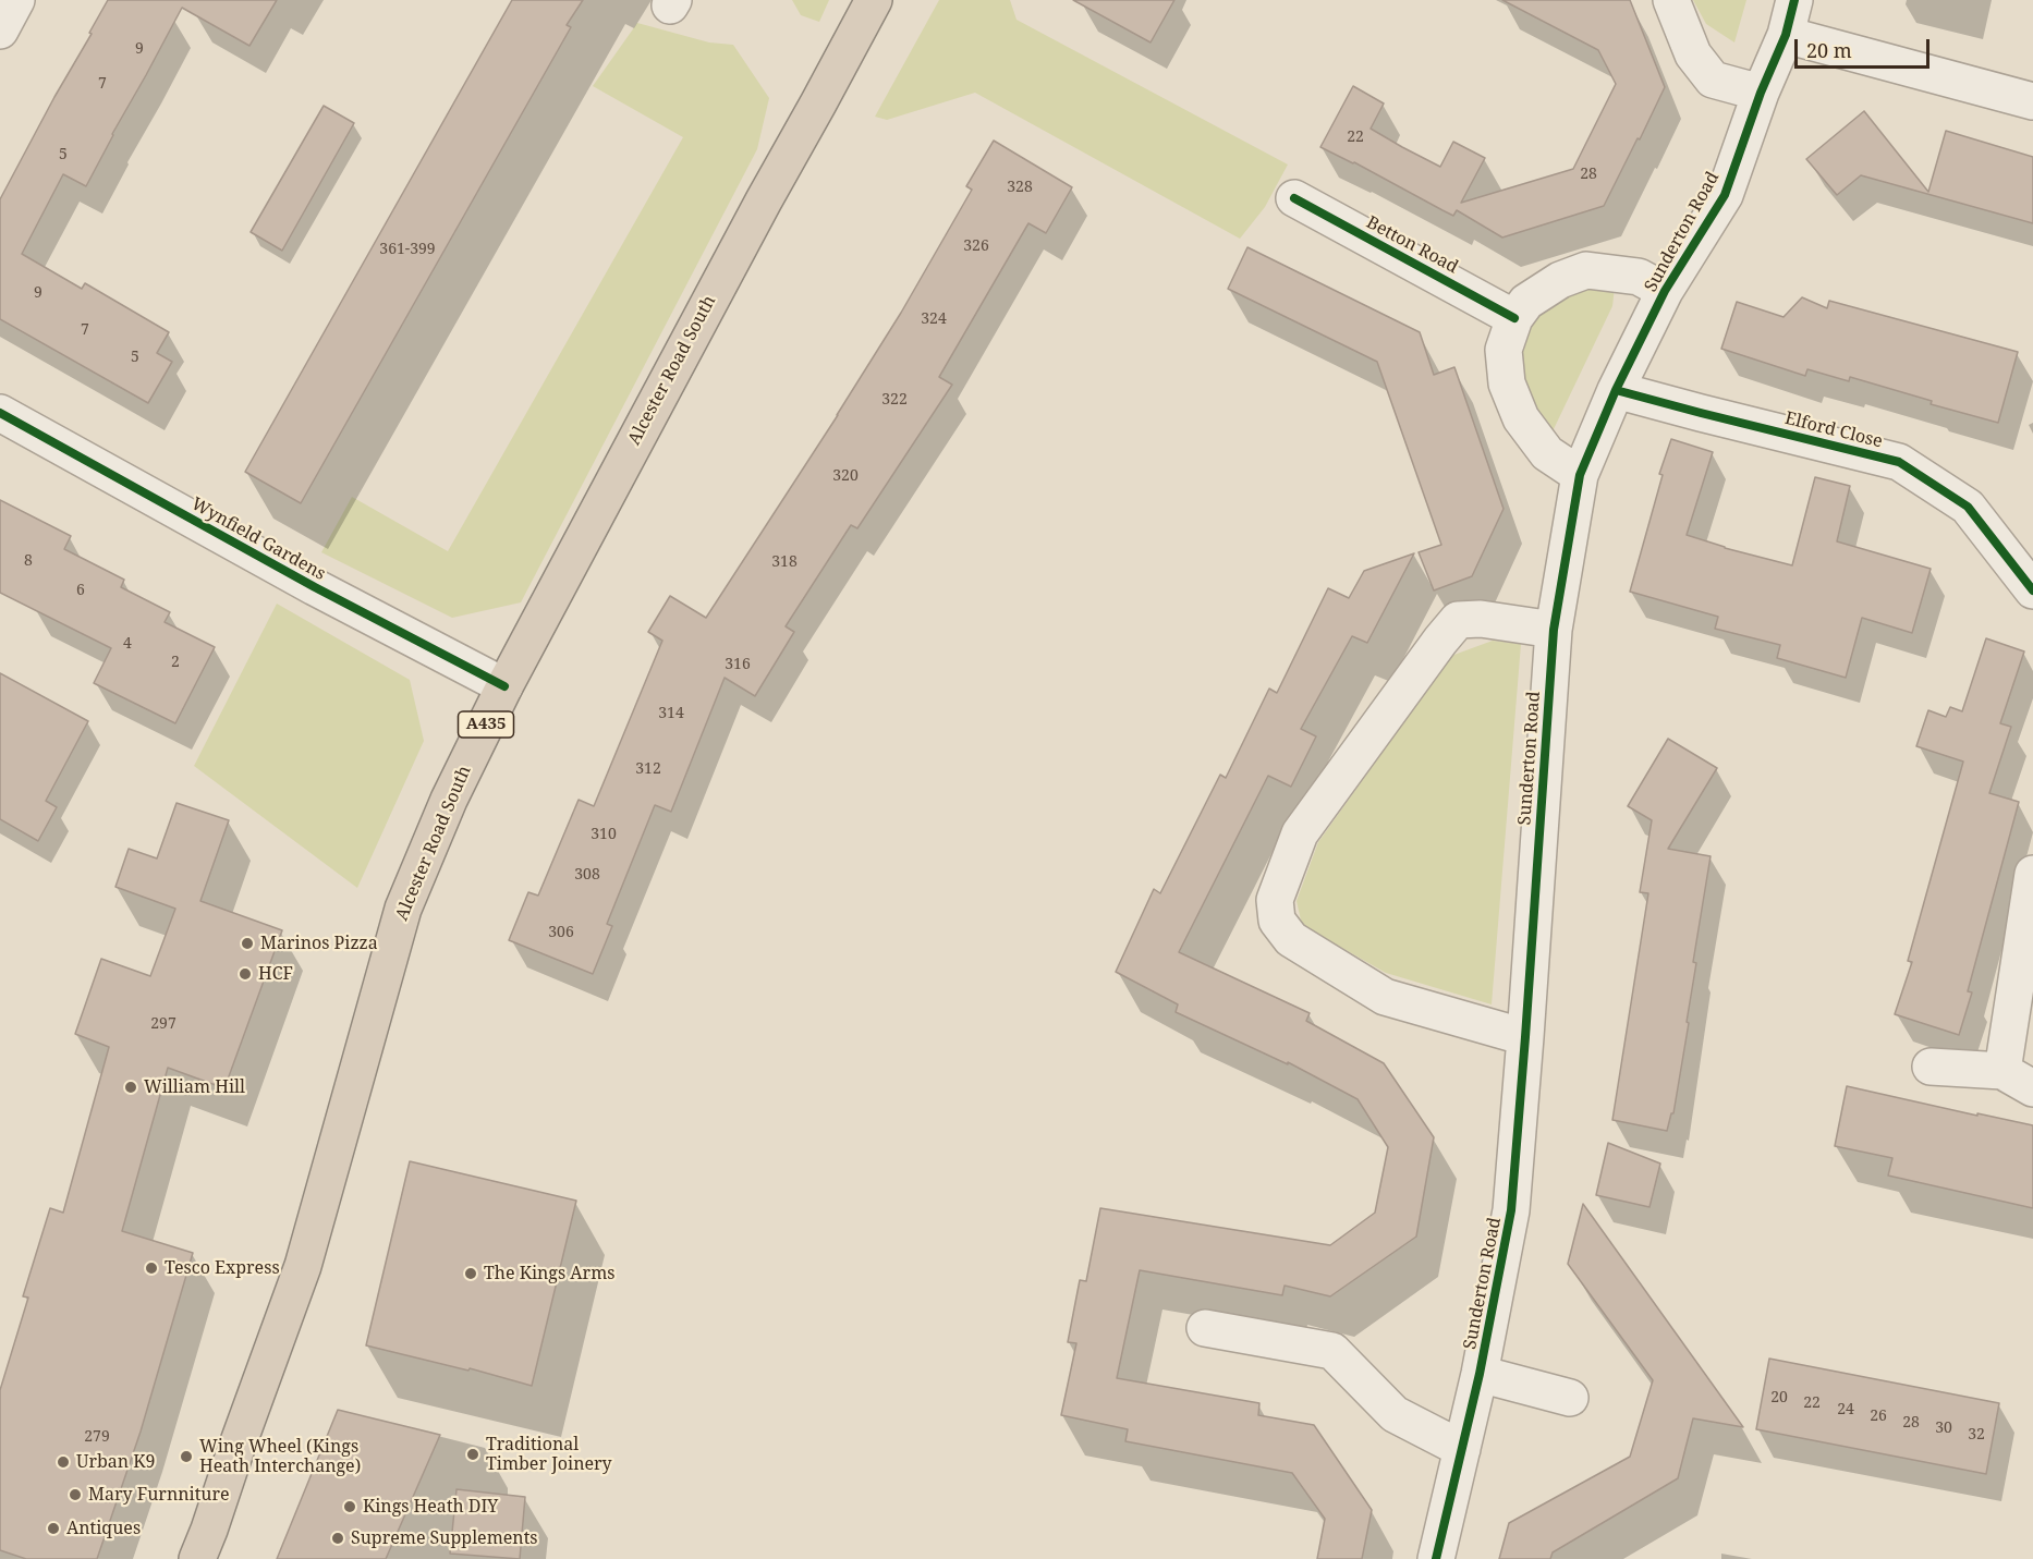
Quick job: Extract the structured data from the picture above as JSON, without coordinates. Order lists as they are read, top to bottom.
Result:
{
  "streets": {
    "highway": ["Alcester Road South", "A435"],
    "street": [
      "Sunderton Road",
      "Betton Road",
      "Elford Close",
      "Wynfield Gardens"
    ]
  },
  "crossings": [
    ["Sunderton Road", "Elford Close"],
    ["Alcester Road South", "Wynfield Gardens"]
  ],
  "places": [
    "Marinos Pizza",
    "HCF",
    "William Hill",
    "Tesco Express",
    "The Kings Arms",
    "Traditional Timber Joinery",
    "Wing Wheel (Kings Heath Interchange)",
    "Urban K9",
    "Mary Furnniture",
    "Kings Heath DIY",
    "Antiques",
    "Supreme Supplements"
  ],
  "house_numbers": [
    "9",
    "7",
    "22",
    "5",
    "28",
    "328",
    "326",
    "361-399",
    "9",
    "324",
    "7",
    "5",
    "322",
    "320",
    "8",
    "318",
    "6",
    "4",
    "2",
    "316",
    "314",
    "312",
    "310",
    "308",
    "306",
    "297",
    "20",
    "22",
    "24",
    "26",
    "28",
    "30",
    "32",
    "279"
  ],
  "scale_bar": "20 m"
}
